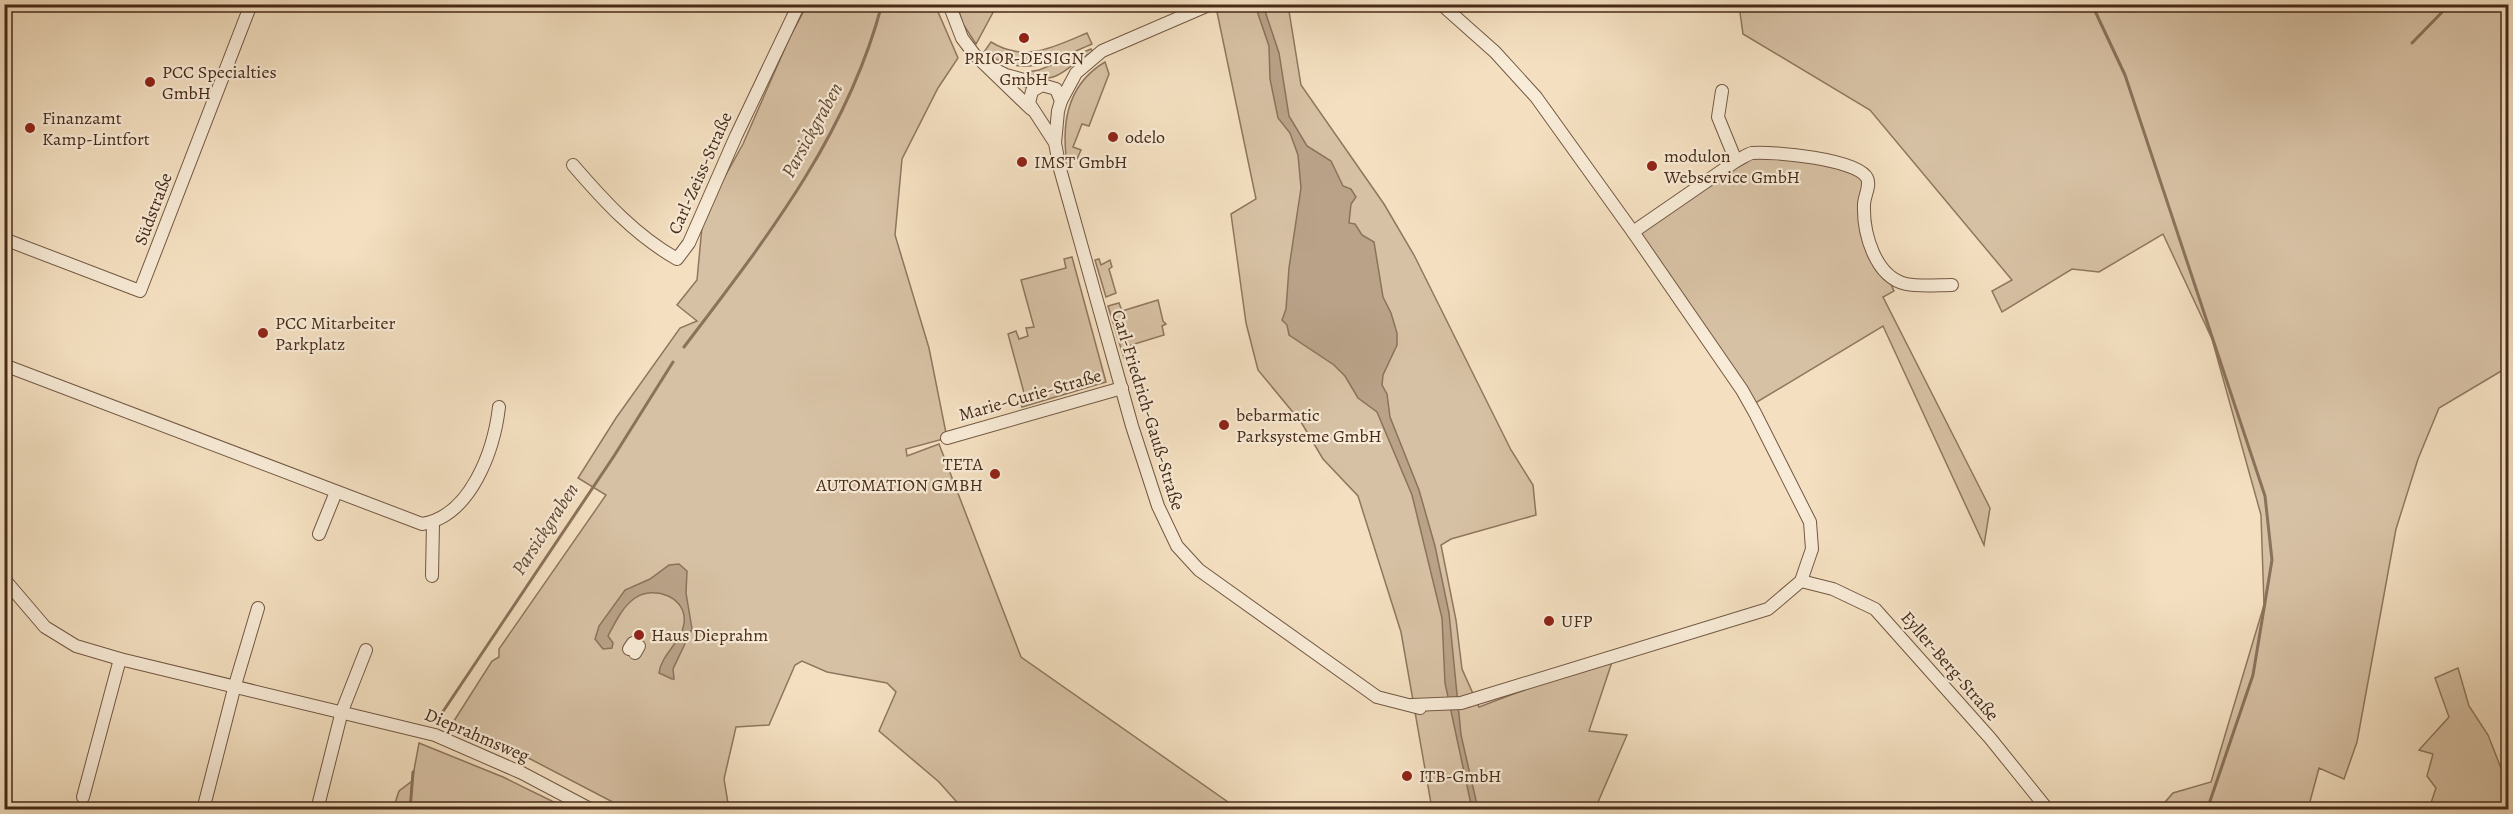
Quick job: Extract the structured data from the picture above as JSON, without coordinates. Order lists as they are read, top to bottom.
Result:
{
  "streets": {
    "street": [
      "Carl-Zeiss-Straße",
      "Südstraße",
      "Marie-Curie-Straße",
      "Carl-Friedrich-Gauß-Straße",
      "Eyller-Berg-Straße",
      "Dieprahmsweg"
    ]
  },
  "crossings": [
    ["Marie-Curie-Straße", "Carl-Friedrich-Gauß-Straße"],
    ["Carl-Friedrich-Gauß-Straße", "Eyller-Berg-Straße"]
  ],
  "water": ["Parsickgraben"],
  "places": [
    "PRIOR-DESIGN GmbH",
    "PCC Specialties GmbH",
    "Finanzamt Kamp-Lintfort",
    "odelo",
    "IMST GmbH",
    "modulon Webservice GmbH",
    "PCC Mitarbeiter Parkplatz",
    "bebarmatic Parksysteme GmbH",
    "TETA AUTOMATION GMBH",
    "UFP",
    "Haus Dieprahm",
    "ITB-GmbH"
  ]
}
